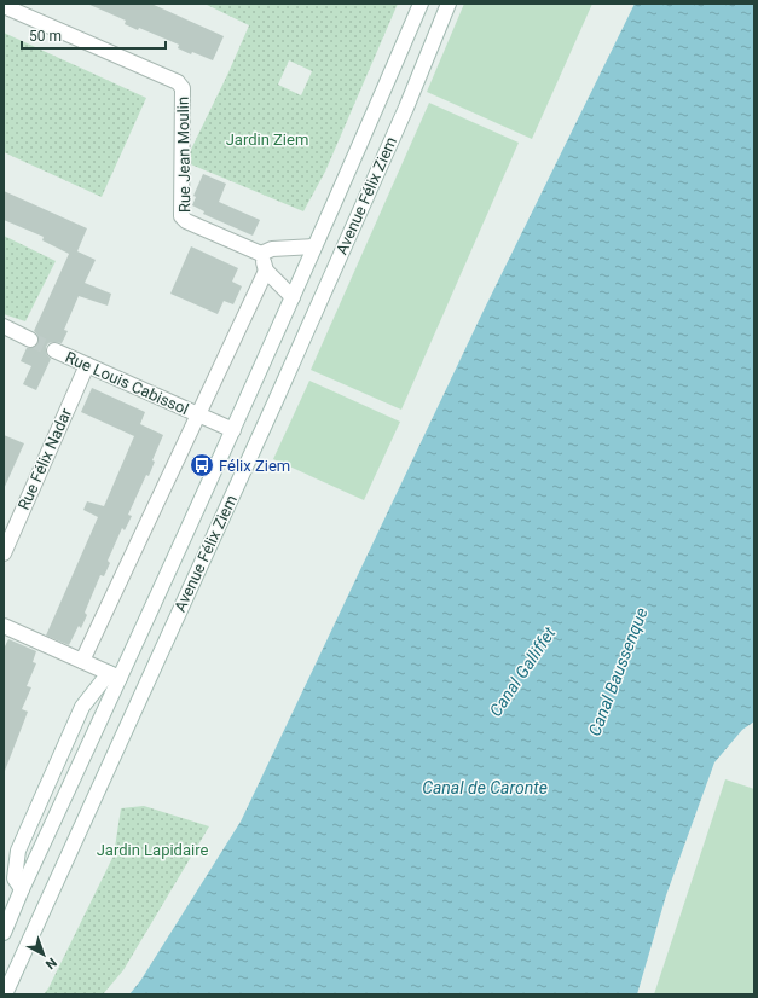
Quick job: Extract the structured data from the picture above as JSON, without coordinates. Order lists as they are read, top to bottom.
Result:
{
  "streets": {
    "main road": [
      "Rue Jean Moulin",
      "Avenue Félix Ziem",
      "Rue Louis Cabissol",
      "Rue Félix Nadar"
    ]
  },
  "crossings": [
    ["Rue Jean Moulin", "Avenue Félix Ziem"],
    ["Rue Louis Cabissol", "Rue Félix Nadar"]
  ],
  "water": ["Canal Galliffet", "Canal Baussenque", "Canal de Caronte"],
  "parks": ["Jardin Ziem", "Jardin Lapidaire"],
  "places": {
    "bus stop": ["Félix Ziem"]
  },
  "scale_bar": "50 m",
  "north": "bottom right"
}
